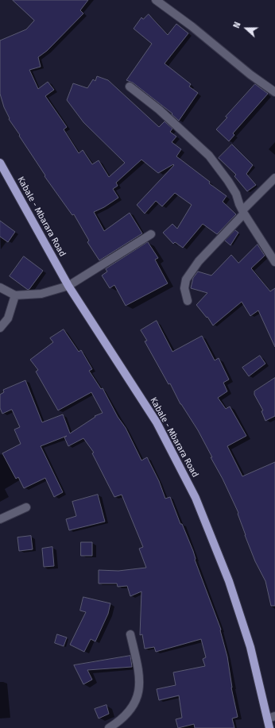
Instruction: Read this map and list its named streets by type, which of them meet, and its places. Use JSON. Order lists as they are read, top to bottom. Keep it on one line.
{"streets":{"main road":["Kabale - Mbarara Road"]},"north":"left"}
